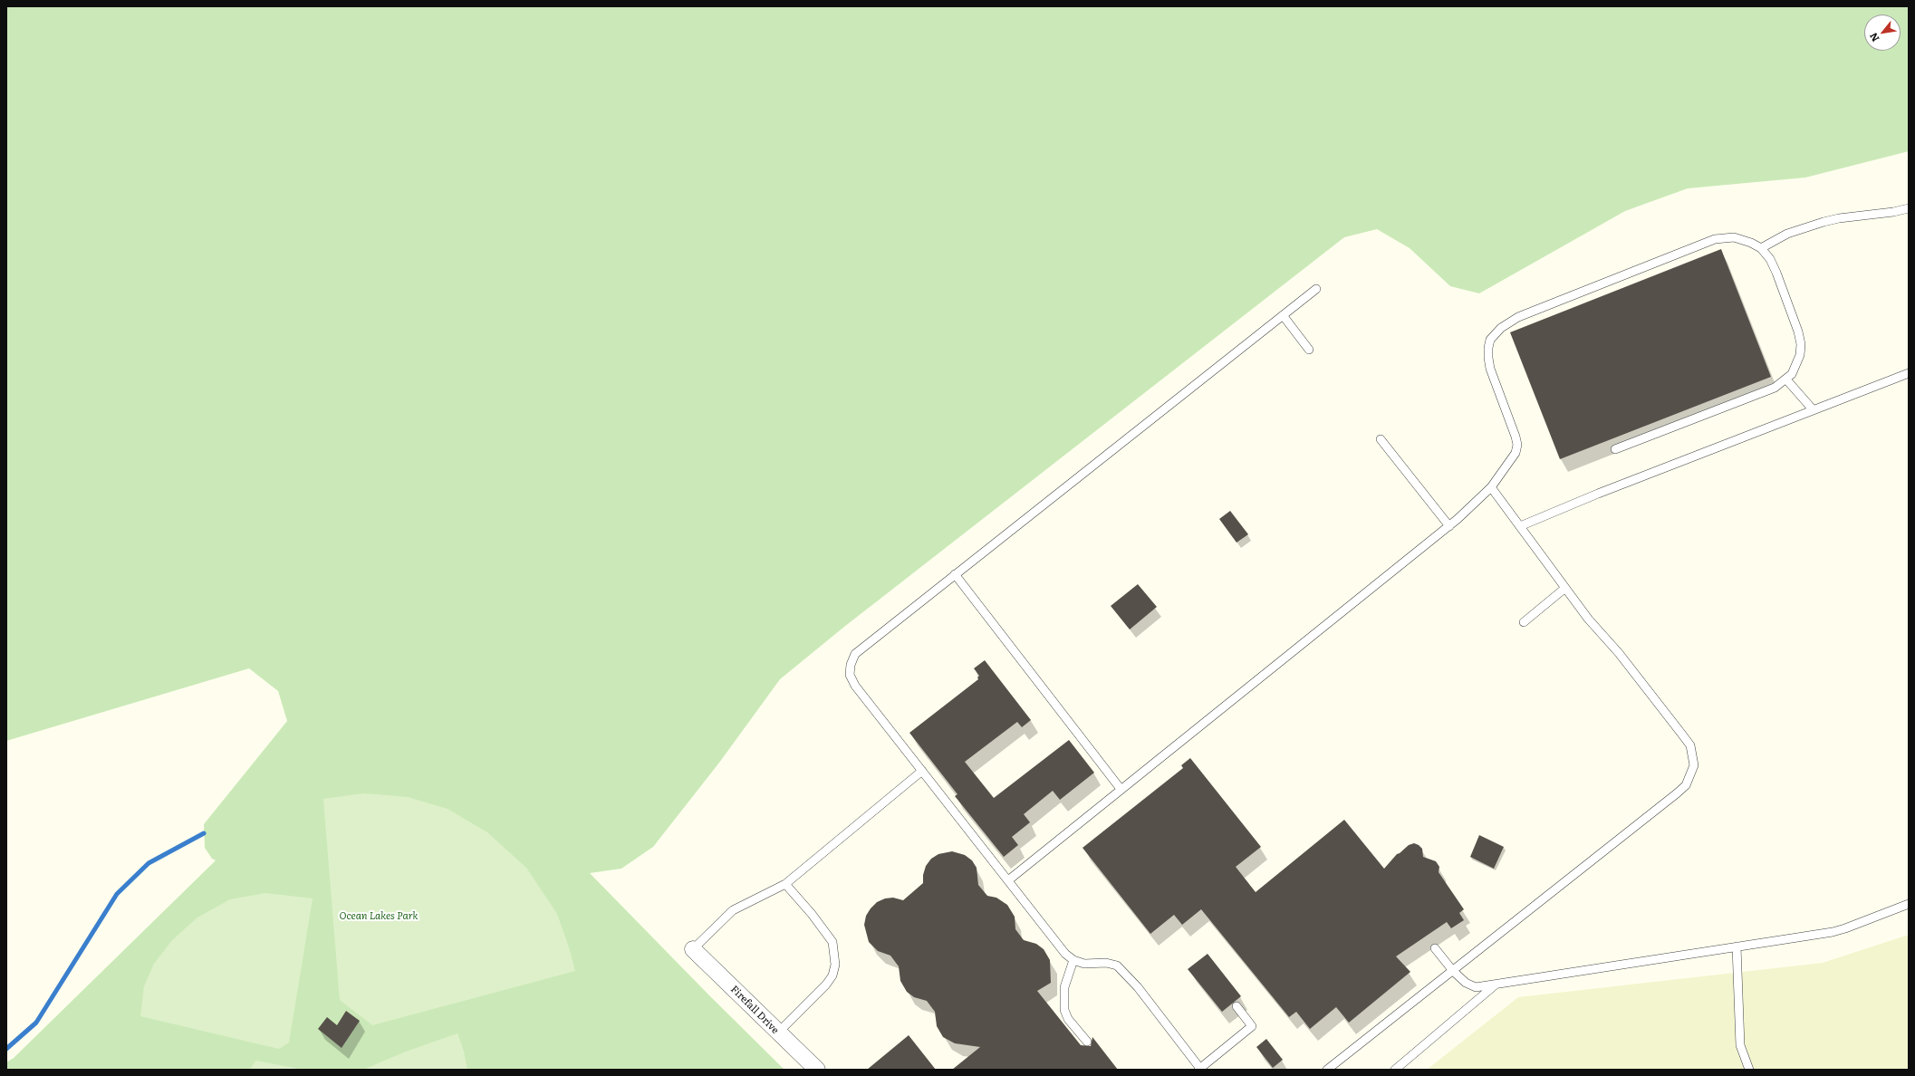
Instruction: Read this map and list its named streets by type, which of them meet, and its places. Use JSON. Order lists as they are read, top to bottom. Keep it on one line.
{"streets":{"street":["Firefall Drive"]},"parks":["Ocean Lakes Park"],"north":"bottom left"}
